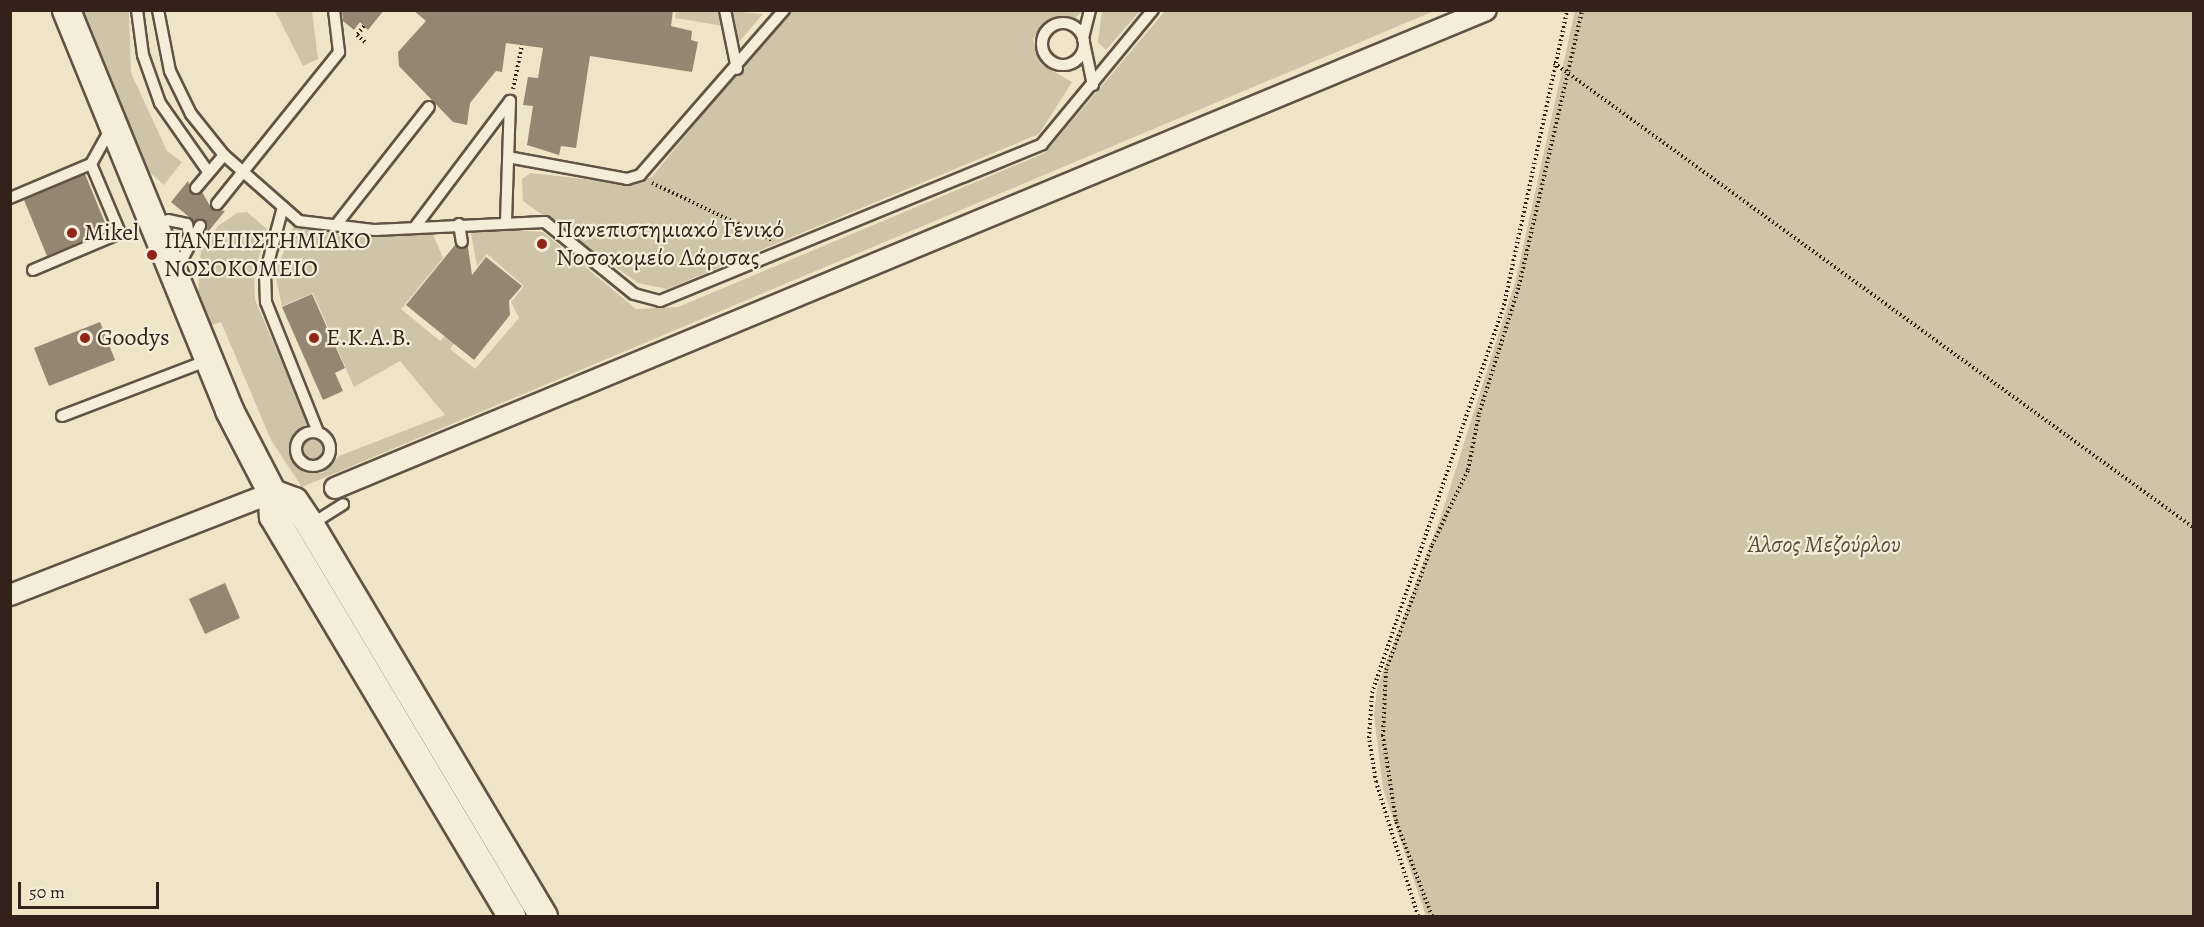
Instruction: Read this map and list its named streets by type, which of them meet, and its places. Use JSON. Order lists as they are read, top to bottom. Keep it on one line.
{"parks":["Άλσος Μεζούρλου"],"places":["Mikel","Πανεπιστημιακό Γενικό Νοσοκομείο Λάρισας","ΠΑΝΕΠΙΣΤΗΜΙΑΚΟ ΝΟΣΟΚΟΜΕΙΟ","Goodys","E.K.A.B."],"scale_bar":"50 m"}
